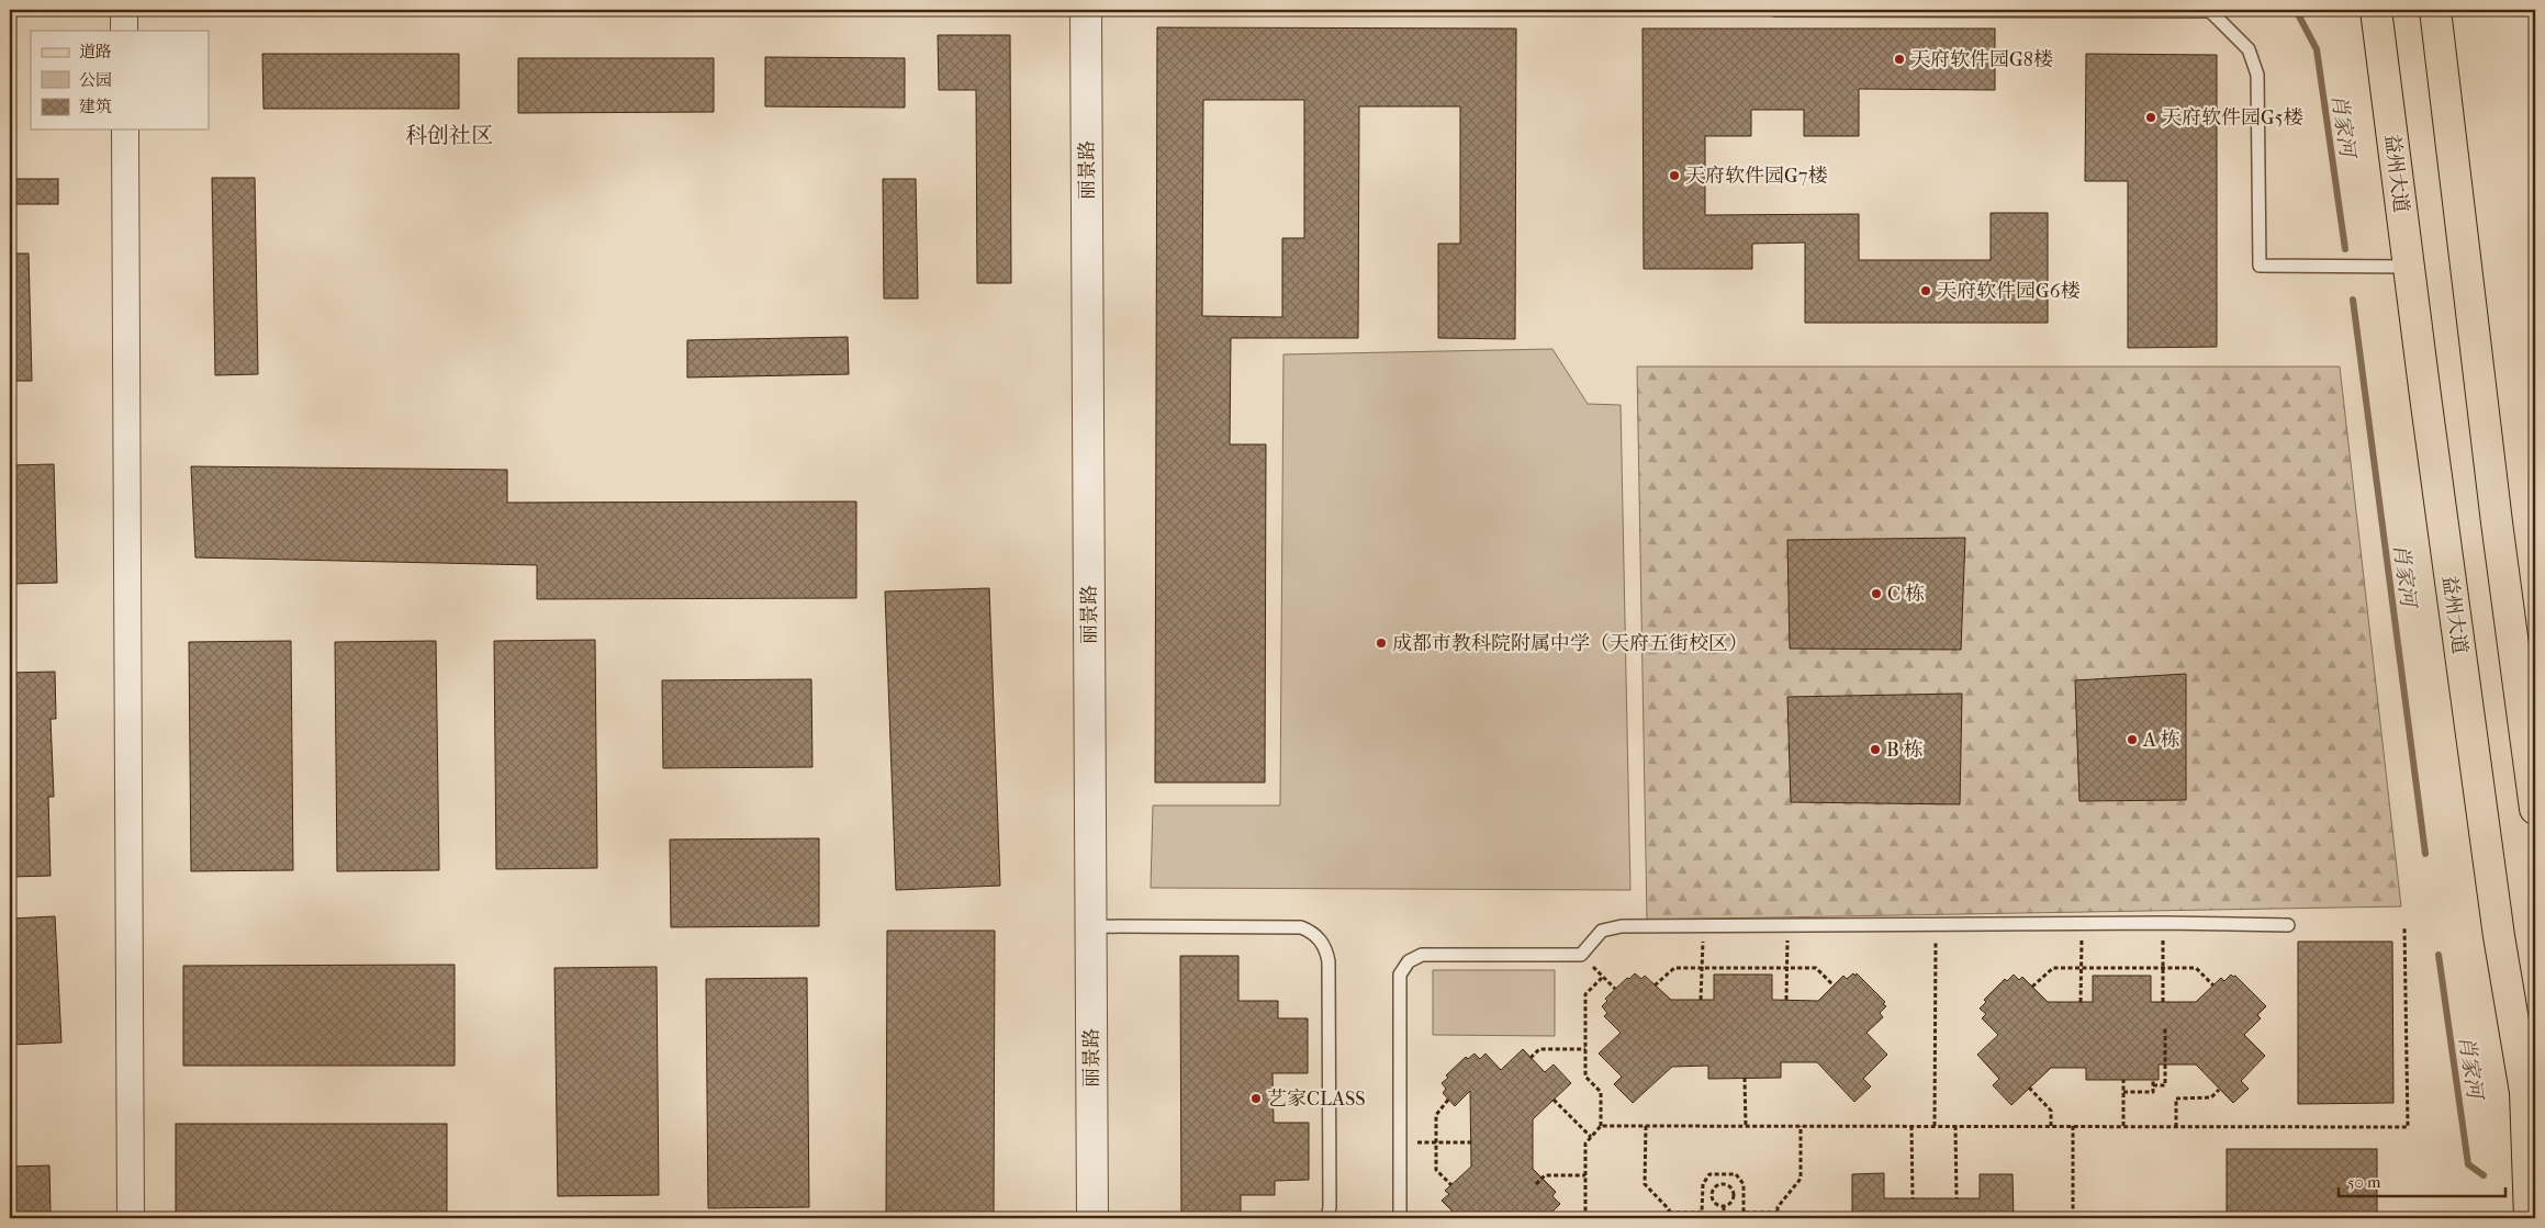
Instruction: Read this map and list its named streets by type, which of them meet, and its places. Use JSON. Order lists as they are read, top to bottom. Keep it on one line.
{"streets":{"main road":["益州大道"],"street":["丽景路"]},"districts":["科创社区"],"water":["肖家河"],"places":["天府软件园G8楼","天府软件园G5楼","天府软件园G7楼","天府软件园G6楼","C 栋","成都市教科院附属中学（天府五街校区）","A 栋","B 栋","艺家CLASS"],"legend":["道路","公园","建筑"],"scale_bar":"50 m"}
